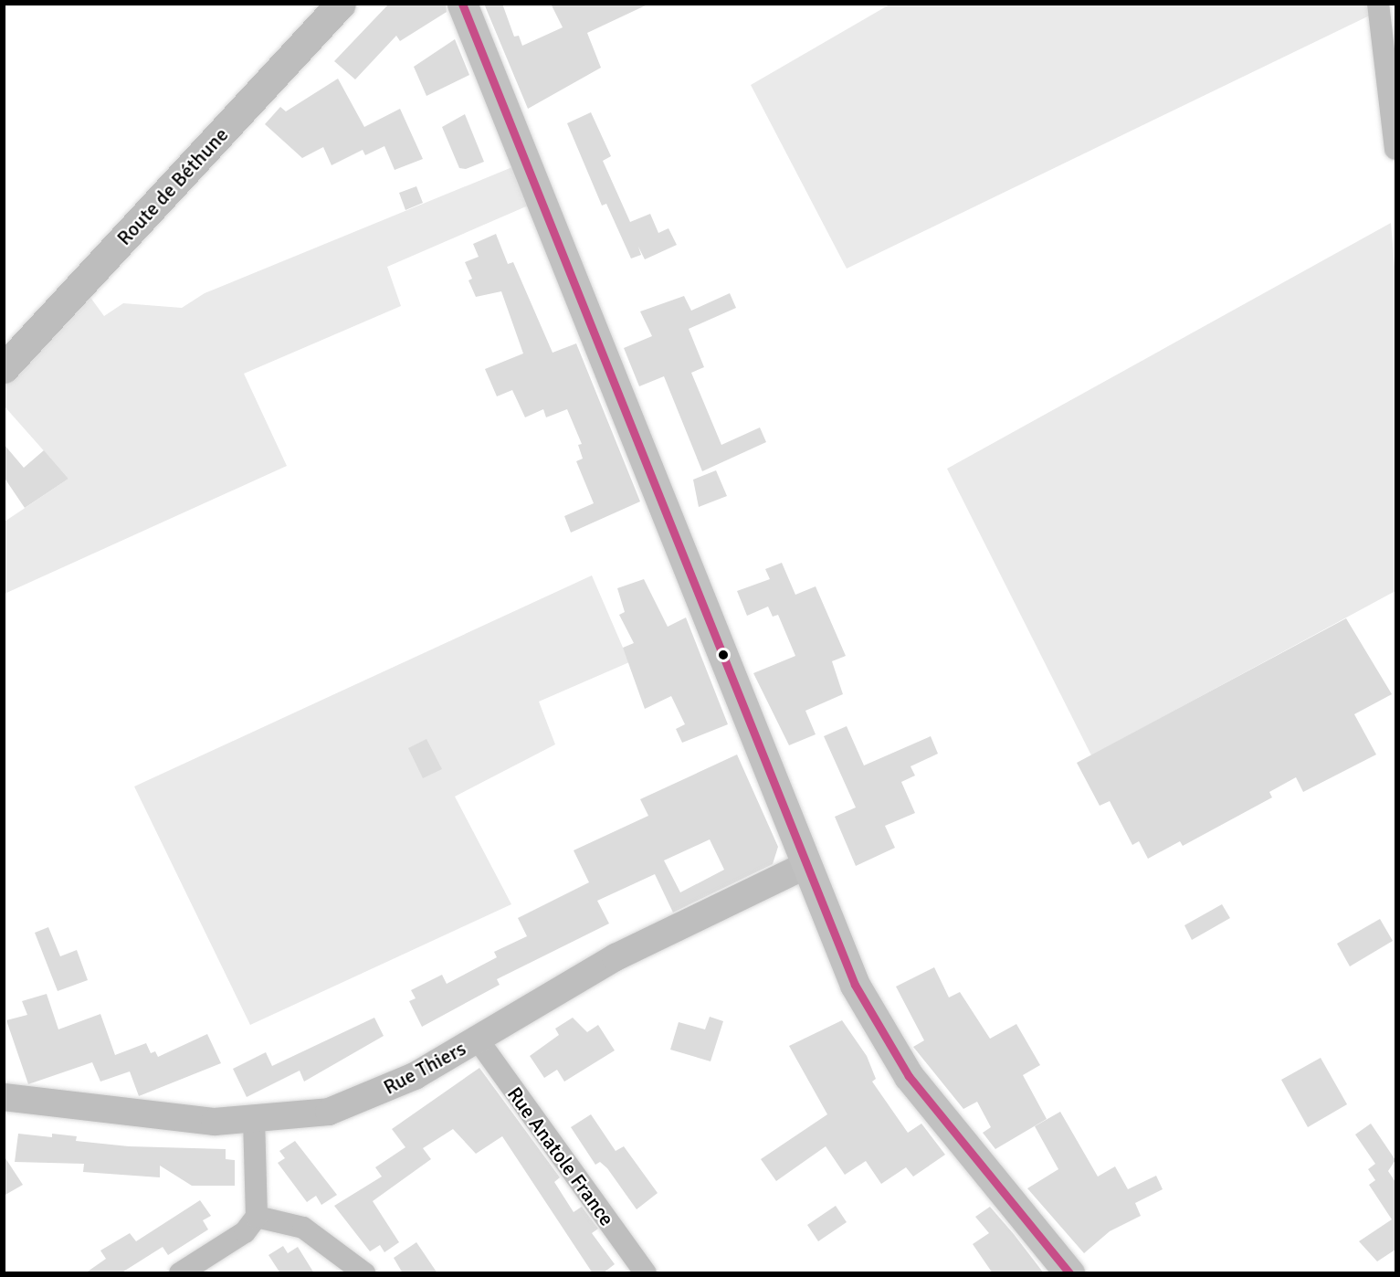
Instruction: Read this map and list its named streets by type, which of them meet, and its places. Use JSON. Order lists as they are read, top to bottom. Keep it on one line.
{"streets":{"main road":["Route de Béthune"],"street":["Rue Thiers","Rue Anatole France"]},"crossings":[["Rue Thiers","Rue Anatole France"]]}
